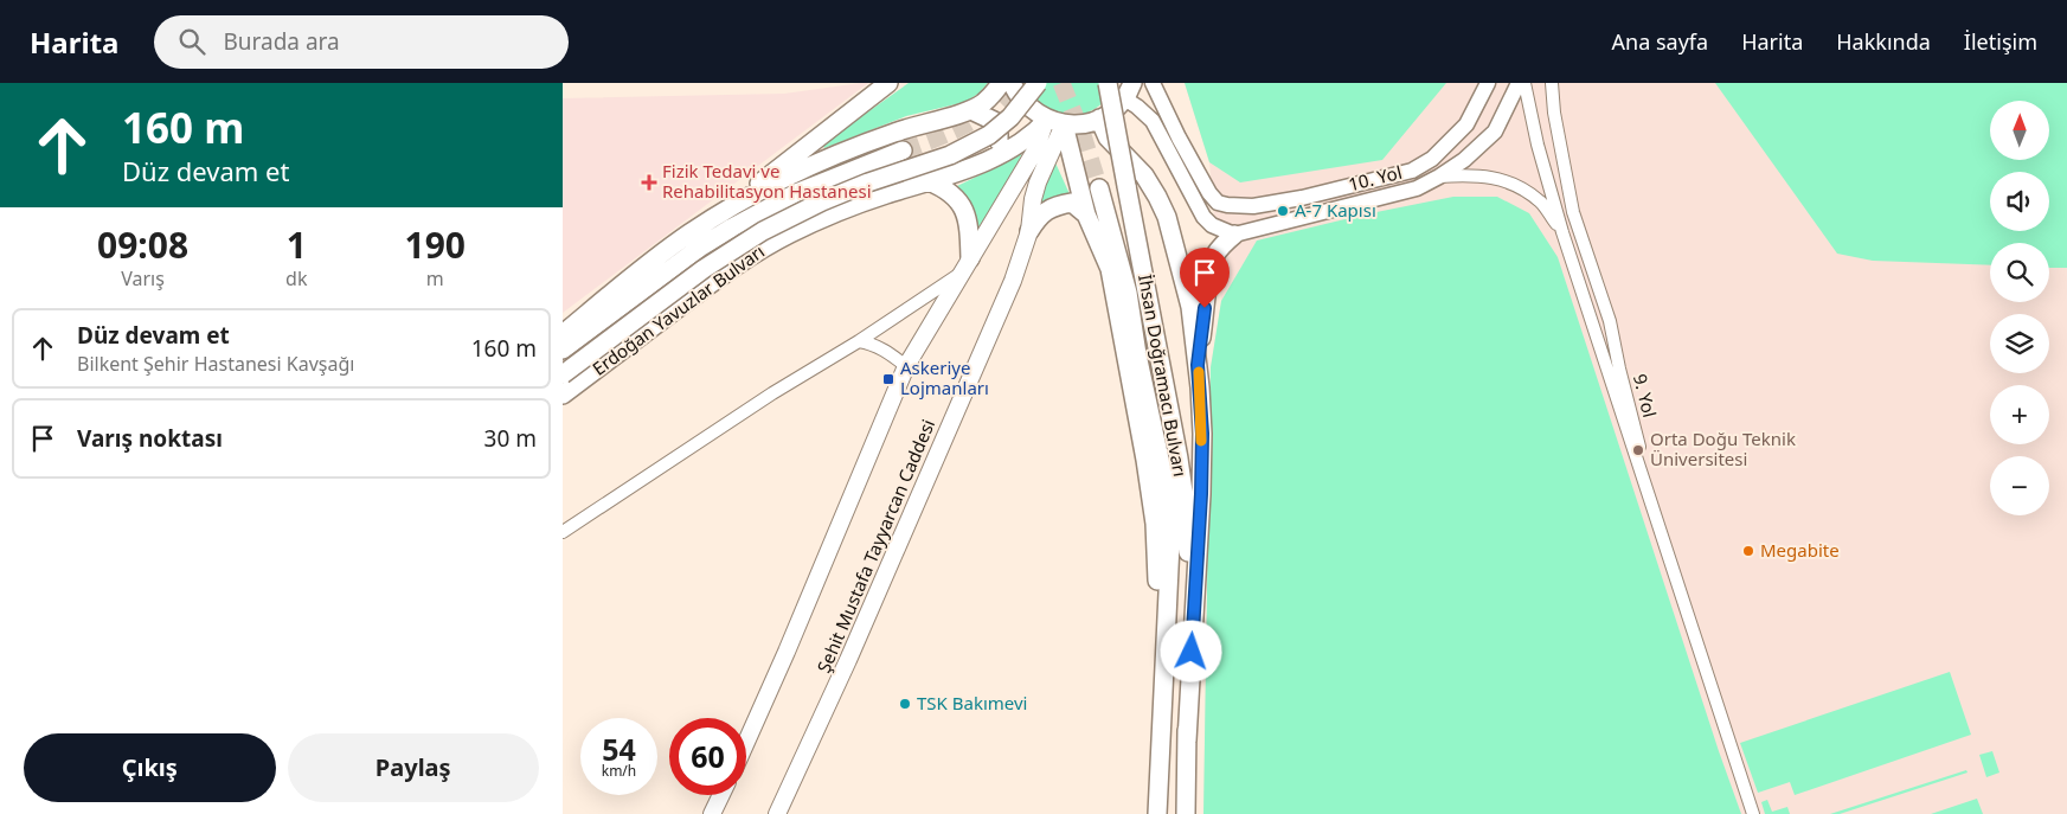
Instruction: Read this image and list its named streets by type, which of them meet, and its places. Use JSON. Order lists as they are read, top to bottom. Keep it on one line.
{"streets":{"main road":["Erdoğan Yavuzlar Bulvarı","İhsan Doğramacı Bulvarı","Şehit Mustafa Tayyarcan Caddesi"],"street":["10. Yol","9. Yol"]},"crossings":[["10. Yol","9. Yol"]],"places":{"health":["Fizik Tedavi ve Rehabilitasyon Hastanesi"],"other":["A-7 Kapısı","Orta Doğu Teknik Üniversitesi","Megabite","TSK Bakımevi"],"transit":["Askeriye Lojmanları"]},"north":"top","page":{"header":"Harita","search":"Burada ara","nav":["Ana sayfa","Harita","Hakkında","İletişim"],"turn":["160 m","Düz devam et"],"map_buttons":["+","−"],"eta":["09:08","Varış","1","dk","190","m"],"list":[{"name":"Düz devam et","note":"Bilkent Şehir Hastanesi Kavşağı","value":"160 m"},{"name":"Varış noktası","value":"30 m"}],"speed":"54 km/h","limit":"60","buttons":["Çıkış","Paylaş"]}}
